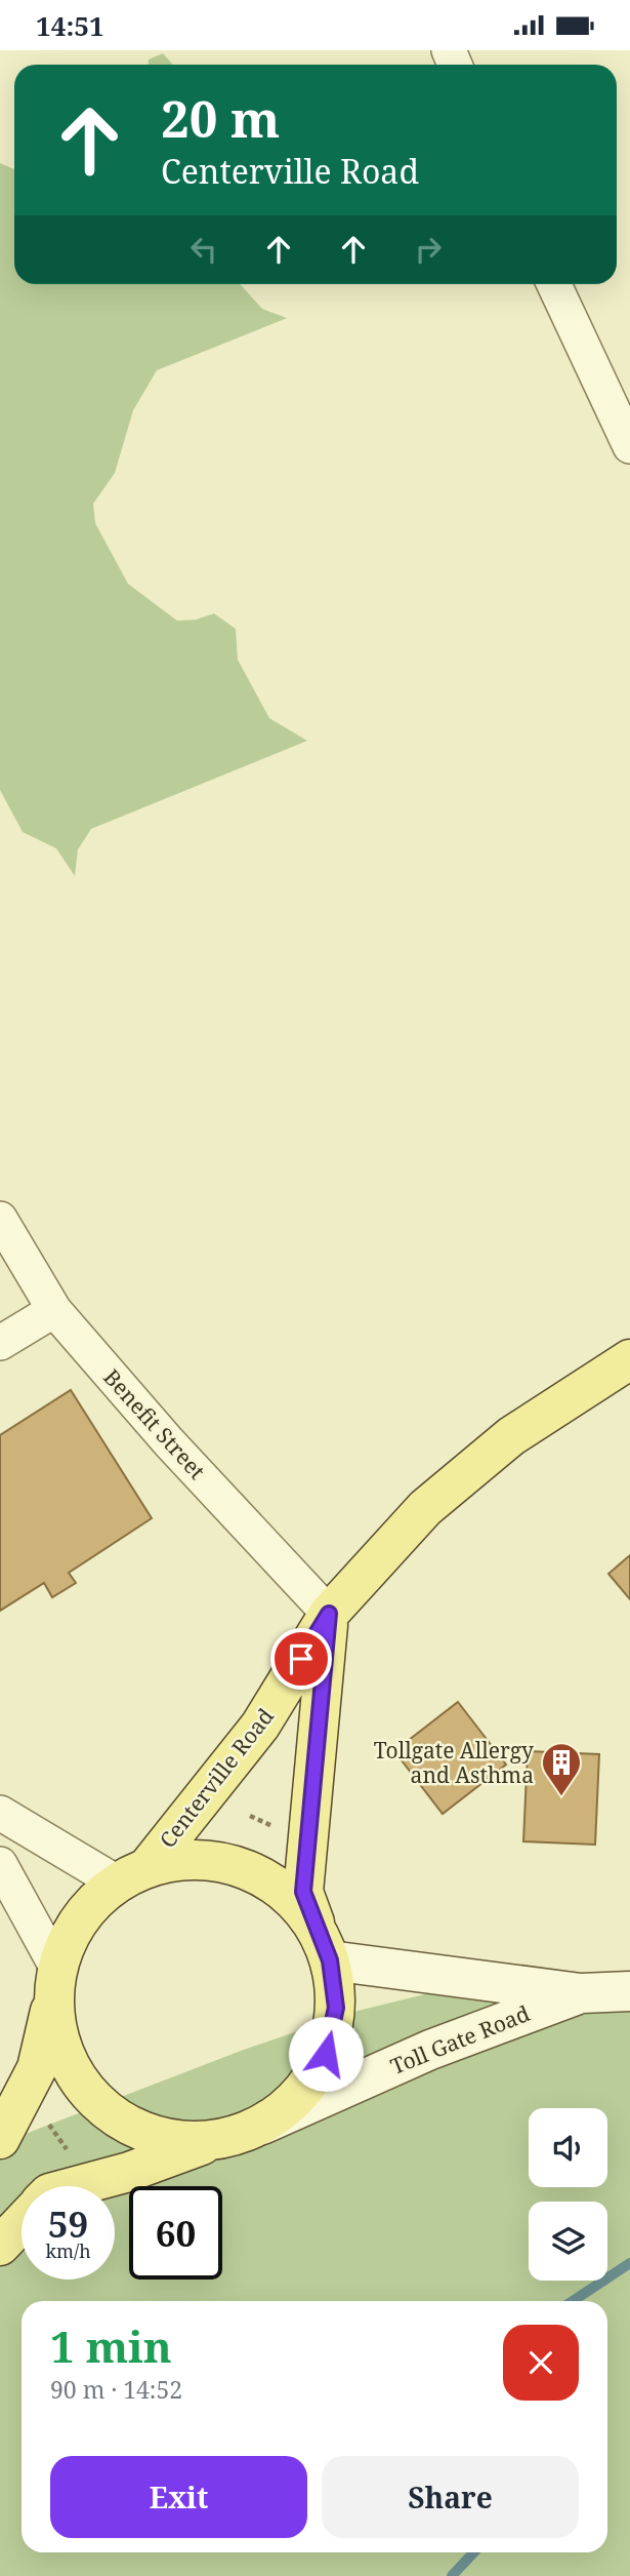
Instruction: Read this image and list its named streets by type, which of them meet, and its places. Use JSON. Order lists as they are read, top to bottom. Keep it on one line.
{"streets":{"main road":["Centerville Road","Toll Gate Road"],"street":["Benefit Street"]},"crossings":[["Benefit Street","Centerville Road"]],"places":{"building":["Tollgate Allergy and Asthma"]},"page":{"status":"14:51","turn":["20 m","Centerville Road"],"speed":"59 km/h","limit":"60","heading":["1 min","90 m · 14:52"],"buttons":["Exit","Share"]}}
